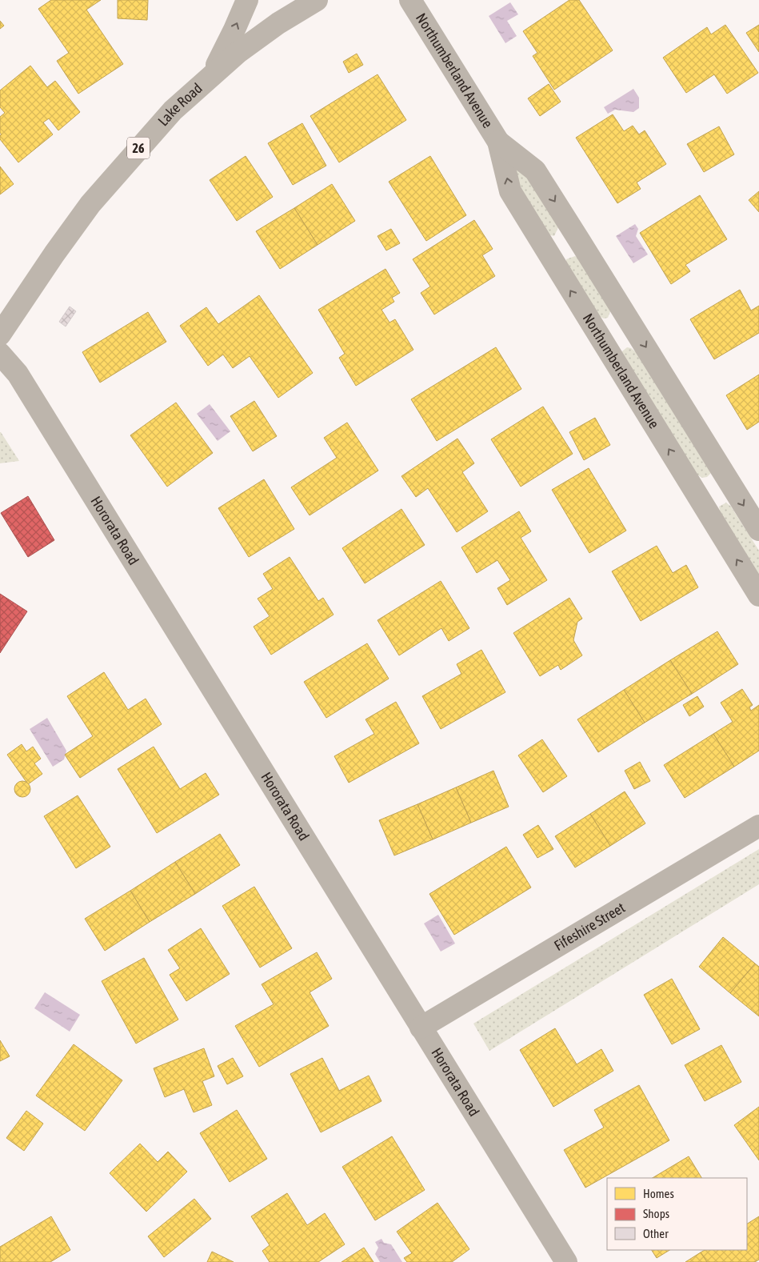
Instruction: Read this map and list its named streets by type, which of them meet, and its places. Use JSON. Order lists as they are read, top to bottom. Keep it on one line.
{"streets":{"main road":["Lake Road","26"],"street":["Northumberland Avenue","Hororata Road","Fifeshire Street"]},"crossings":[["Hororata Road","Fifeshire Street"]],"legend":["Homes","Shops","Other"]}
